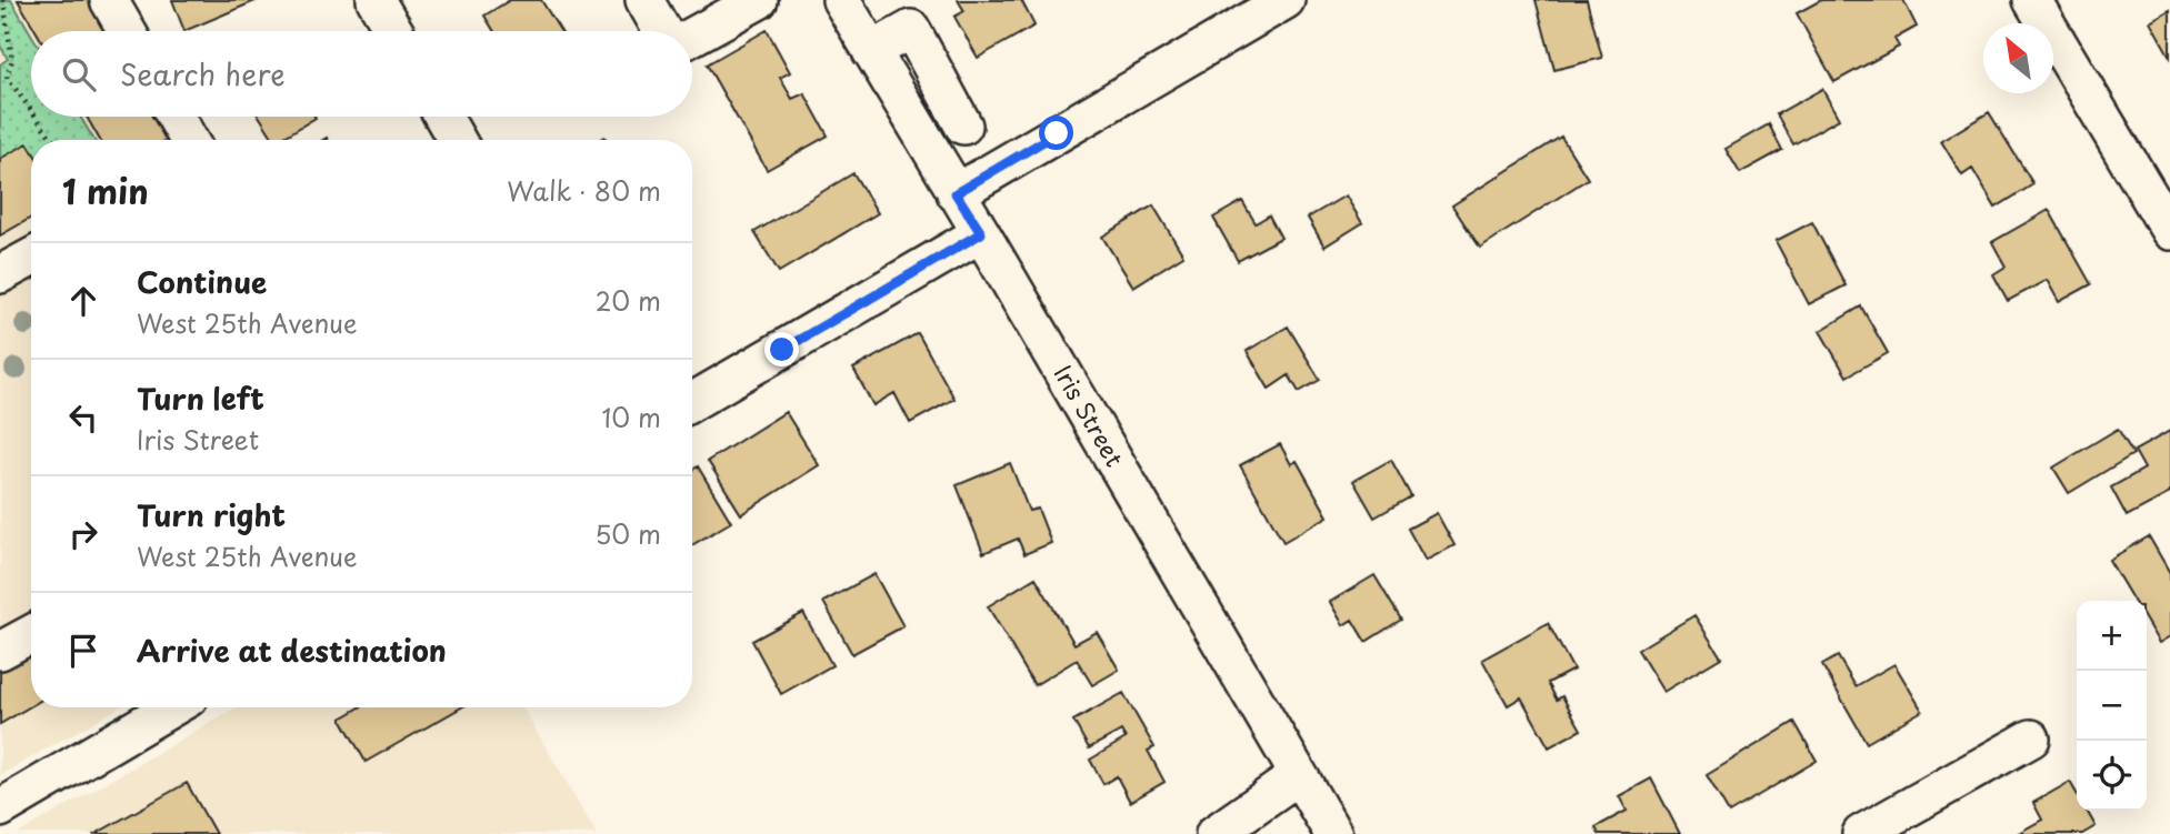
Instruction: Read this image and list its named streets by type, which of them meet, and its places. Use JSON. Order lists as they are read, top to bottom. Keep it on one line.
{"streets":{"street":["Iris Street"]},"north":"top left","page":{"search":"Search here","heading":["1 min","Walk · 80 m"],"list":[["Continue","West 25th Avenue","20 m"],["Turn left","Iris Street","10 m"],["Turn right","West 25th Avenue","50 m"],"Arrive at destination"],"map_buttons":["+","−"]}}
